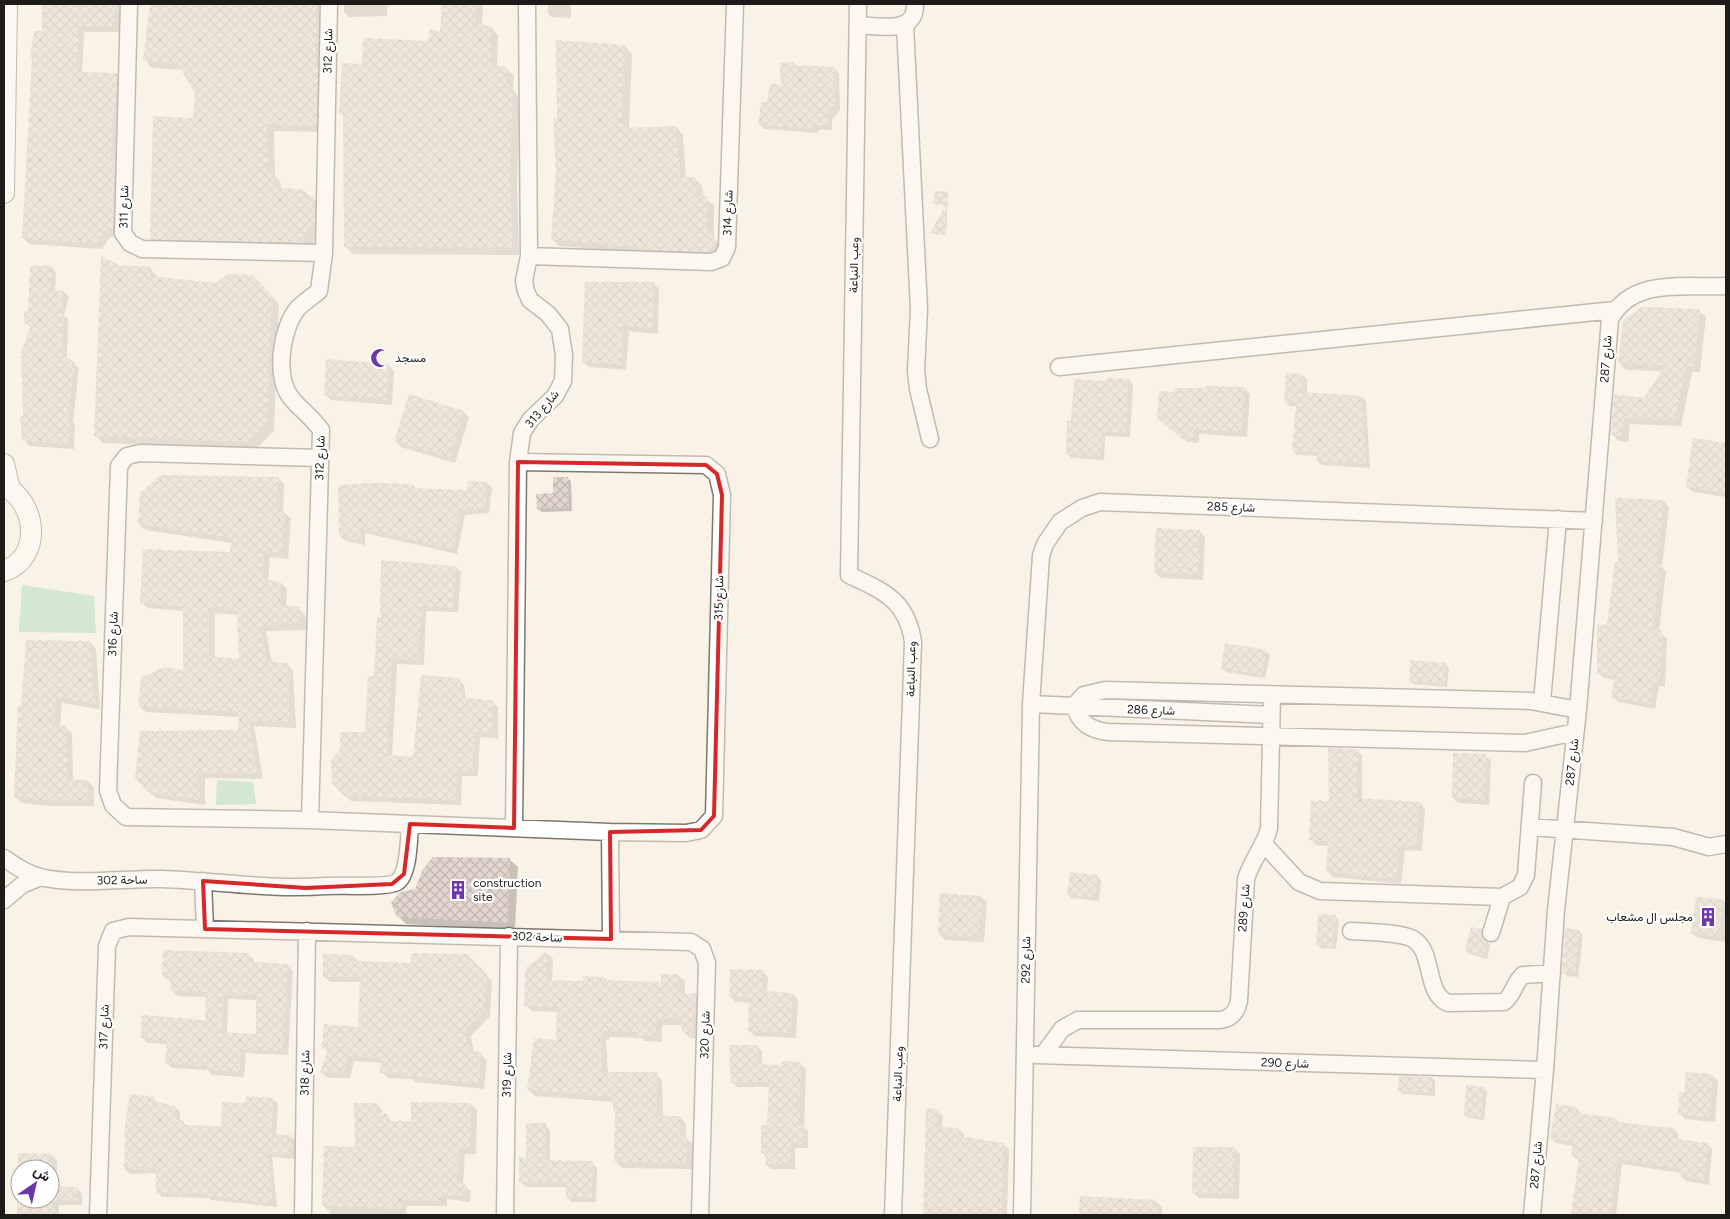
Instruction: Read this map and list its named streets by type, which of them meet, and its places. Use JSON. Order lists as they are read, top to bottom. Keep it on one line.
{"streets":{"street":["شارع 312","شارع 311","شارع 314","وعب النباعة","شارع 287","شارع 313","شارع 285","شارع 315","شارع 316","شارع 286","ساحة 302","شارع 289","شارع 292","شارع 317","شارع 320","شارع 290","شارع 318","شارع 319"]},"crossings":[["شارع 312","شارع 311"],["شارع 312","شارع 316"],["شارع 314","شارع 313"],["شارع 287","شارع 285"],["شارع 287","شارع 290"],["شارع 313","شارع 315"],["شارع 285","شارع 286"],["شارع 285","شارع 292"],["شارع 286","شارع 289"],["شارع 286","شارع 292"],["ساحة 302","شارع 317"],["ساحة 302","شارع 320"],["ساحة 302","شارع 318"],["ساحة 302","شارع 319"],["شارع 289","شارع 290"],["شارع 292","شارع 290"]],"places":{"mosque":["مسجد"],"building":["construction site","مجلس ال مشعاب"]},"north":"top right"}
